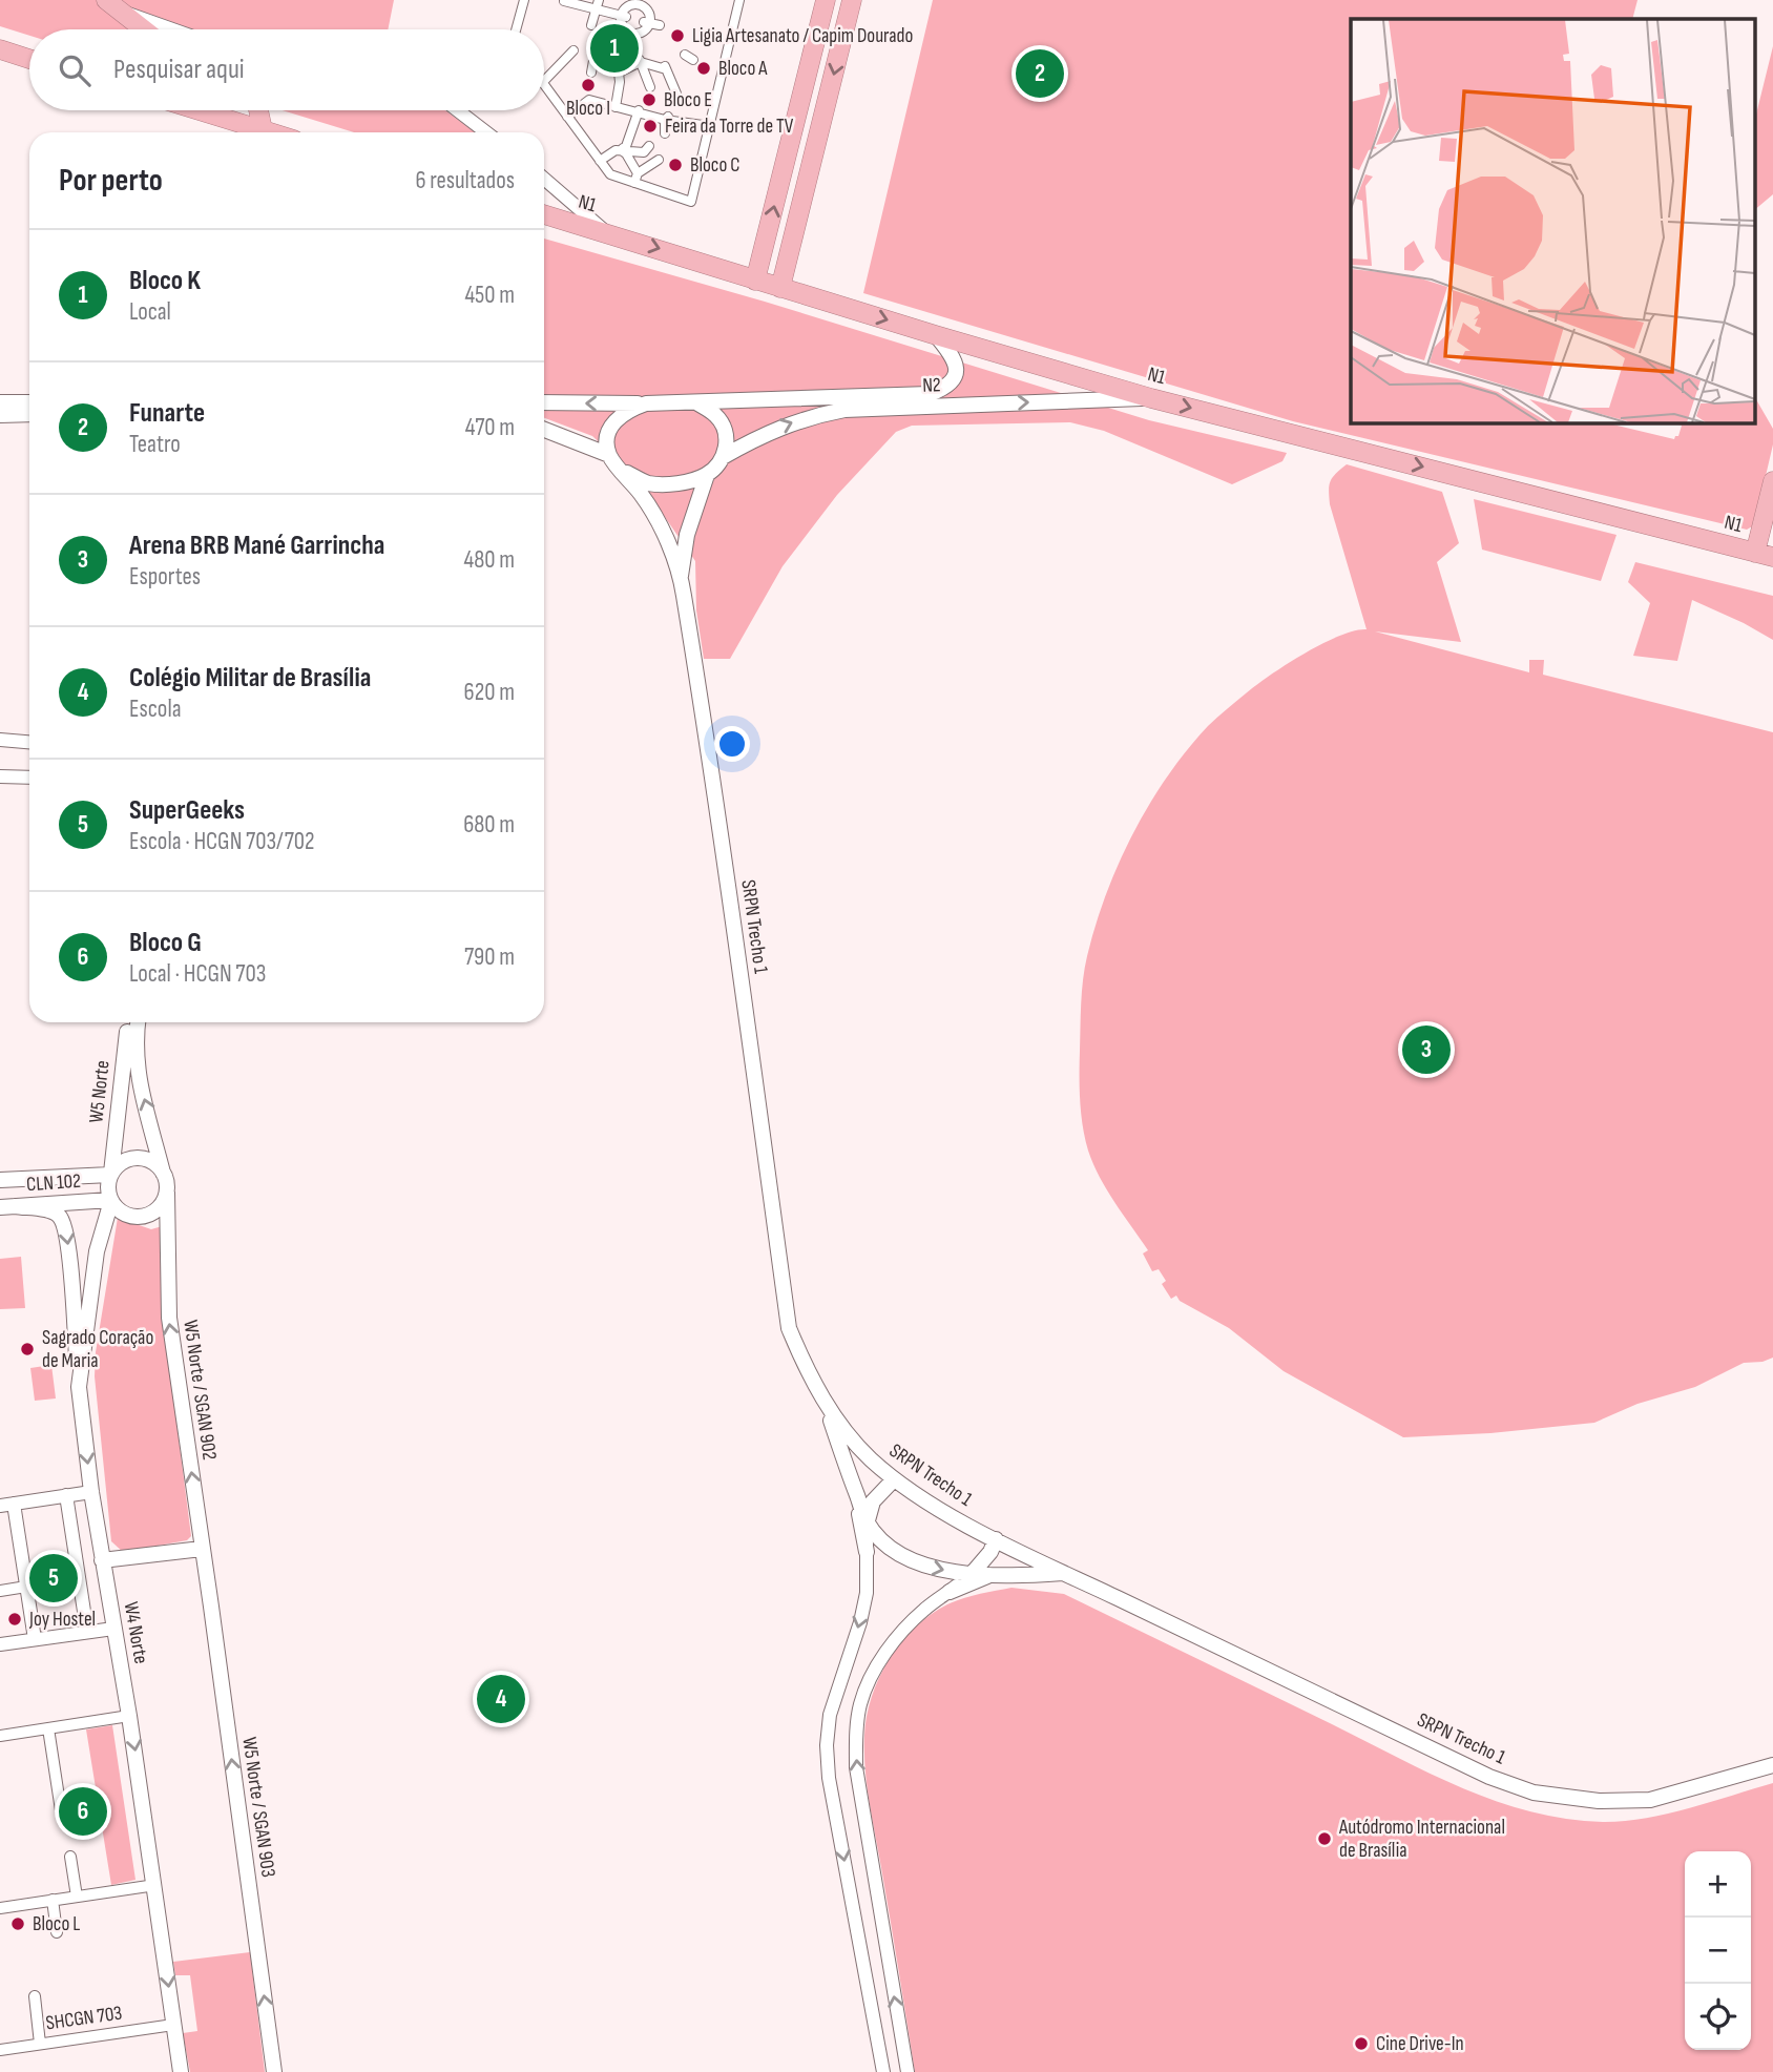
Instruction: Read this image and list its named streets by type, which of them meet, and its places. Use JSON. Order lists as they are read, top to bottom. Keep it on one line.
{"streets":{"highway":["N1"],"main road":["N2","SRPN Trecho 1","W5 Norte","CLN 102","W5 Norte / SGAN 902","W4 Norte","W5 Norte / SGAN 903"],"street":["SHCGN 703"]},"crossings":[["N1","N2"],["N2","SRPN Trecho 1"],["W5 Norte","CLN 102"],["W5 Norte","W5 Norte / SGAN 902"],["W5 Norte","W4 Norte"],["CLN 102","W5 Norte / SGAN 902"],["CLN 102","W4 Norte"],["W5 Norte / SGAN 902","W4 Norte"],["W5 Norte / SGAN 902","W5 Norte / SGAN 903"],["W4 Norte","SHCGN 703"]],"one_way":["N1","N2","W5 Norte / SGAN 902","W4 Norte","W5 Norte / SGAN 903"],"places":["Ligia Artesanato / Capim Dourado","Bloco A","Bloco I","Bloco E","Feira da Torre de TV","Bloco C","Sagrado Coração de Maria","Joy Hostel","Autódromo Internacional de Brasília","Bloco L","Cine Drive-In"],"page":{"pins":["1","2","3","5","4","6"],"search":"Pesquisar aqui","heading":["Por perto","6 resultados"],"list":[{"mark":"1","name":"Bloco K","note":"Local","value":"450 m"},{"mark":"2","name":"Funarte","note":"Teatro","value":"470 m"},{"mark":"3","name":"Arena BRB Mané Garrincha","note":"Esportes","value":"480 m"},{"mark":"4","name":"Colégio Militar de Brasília","note":"Escola","value":"620 m"},{"mark":"5","name":"SuperGeeks","note":"Escola · HCGN 703/702","value":"680 m"},{"mark":"6","name":"Bloco G","note":"Local · HCGN 703","value":"790 m"}],"map_buttons":["+","−"]}}
